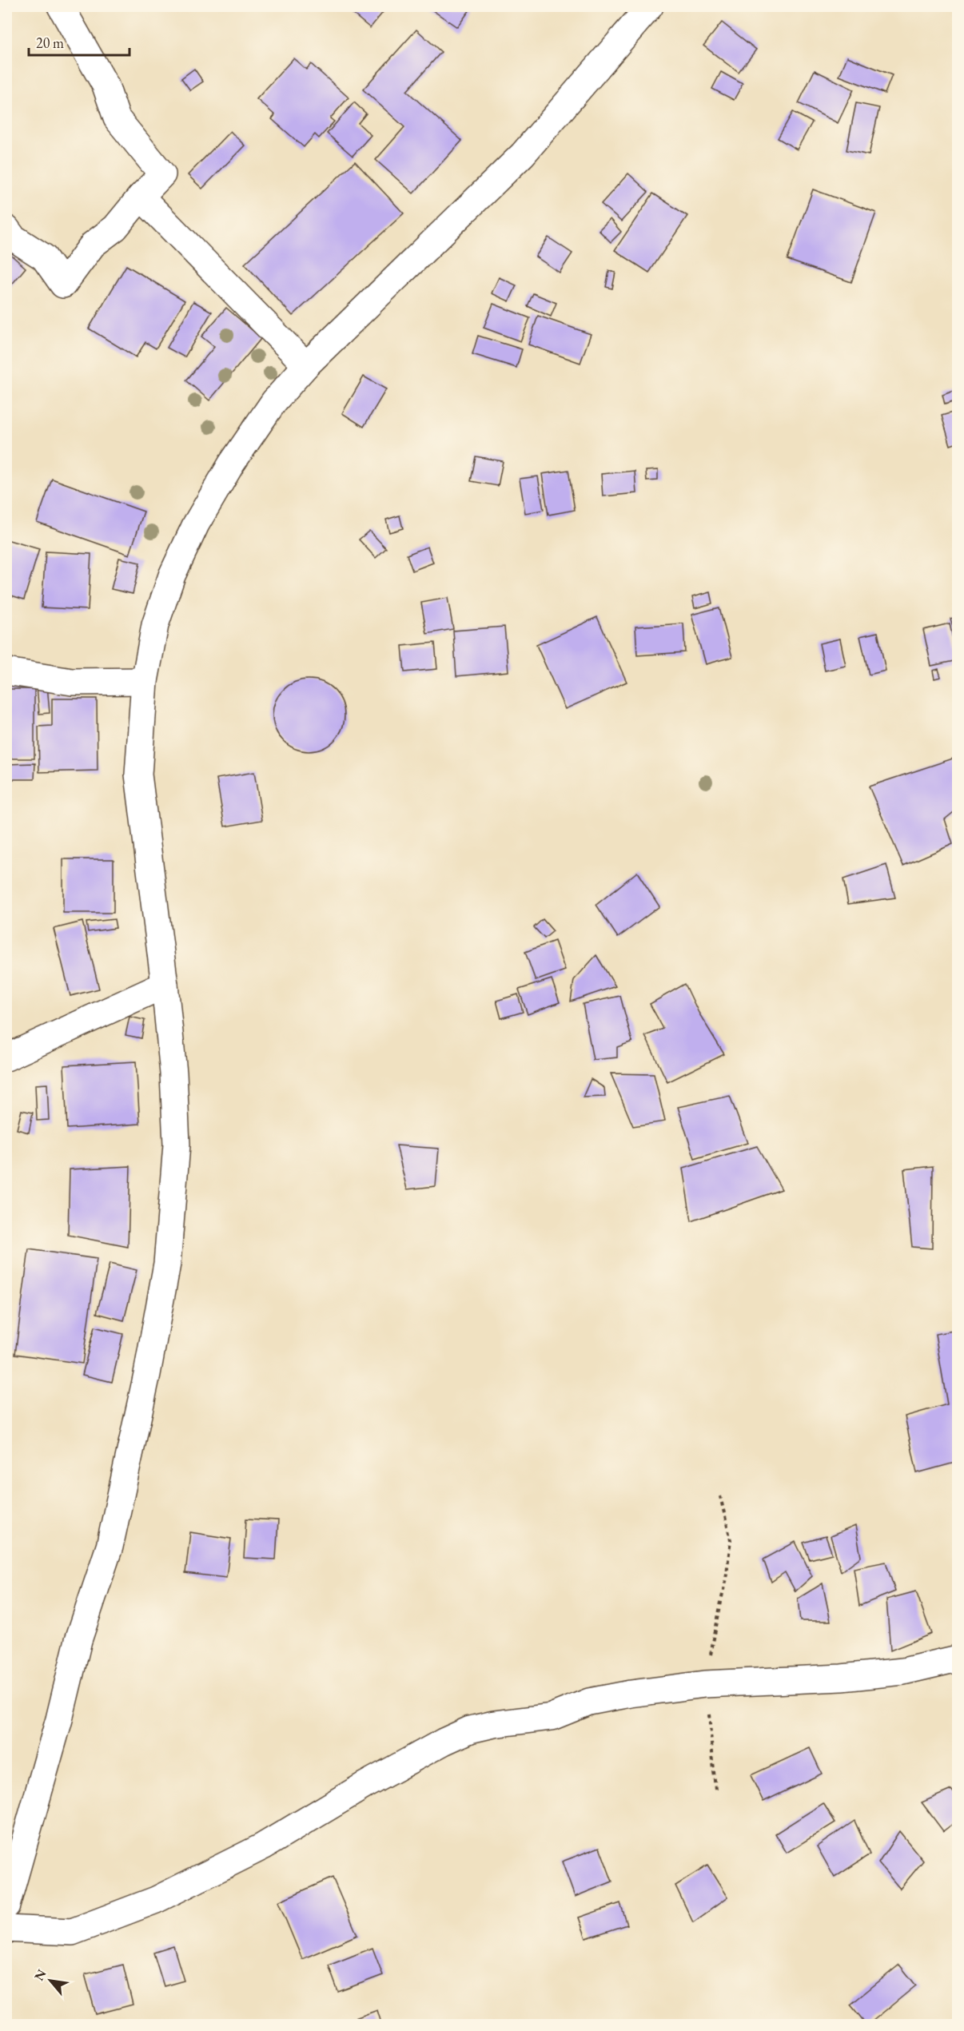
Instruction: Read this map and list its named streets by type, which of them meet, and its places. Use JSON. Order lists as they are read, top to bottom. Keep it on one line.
{"scale_bar":"20 m","north":"top left"}
